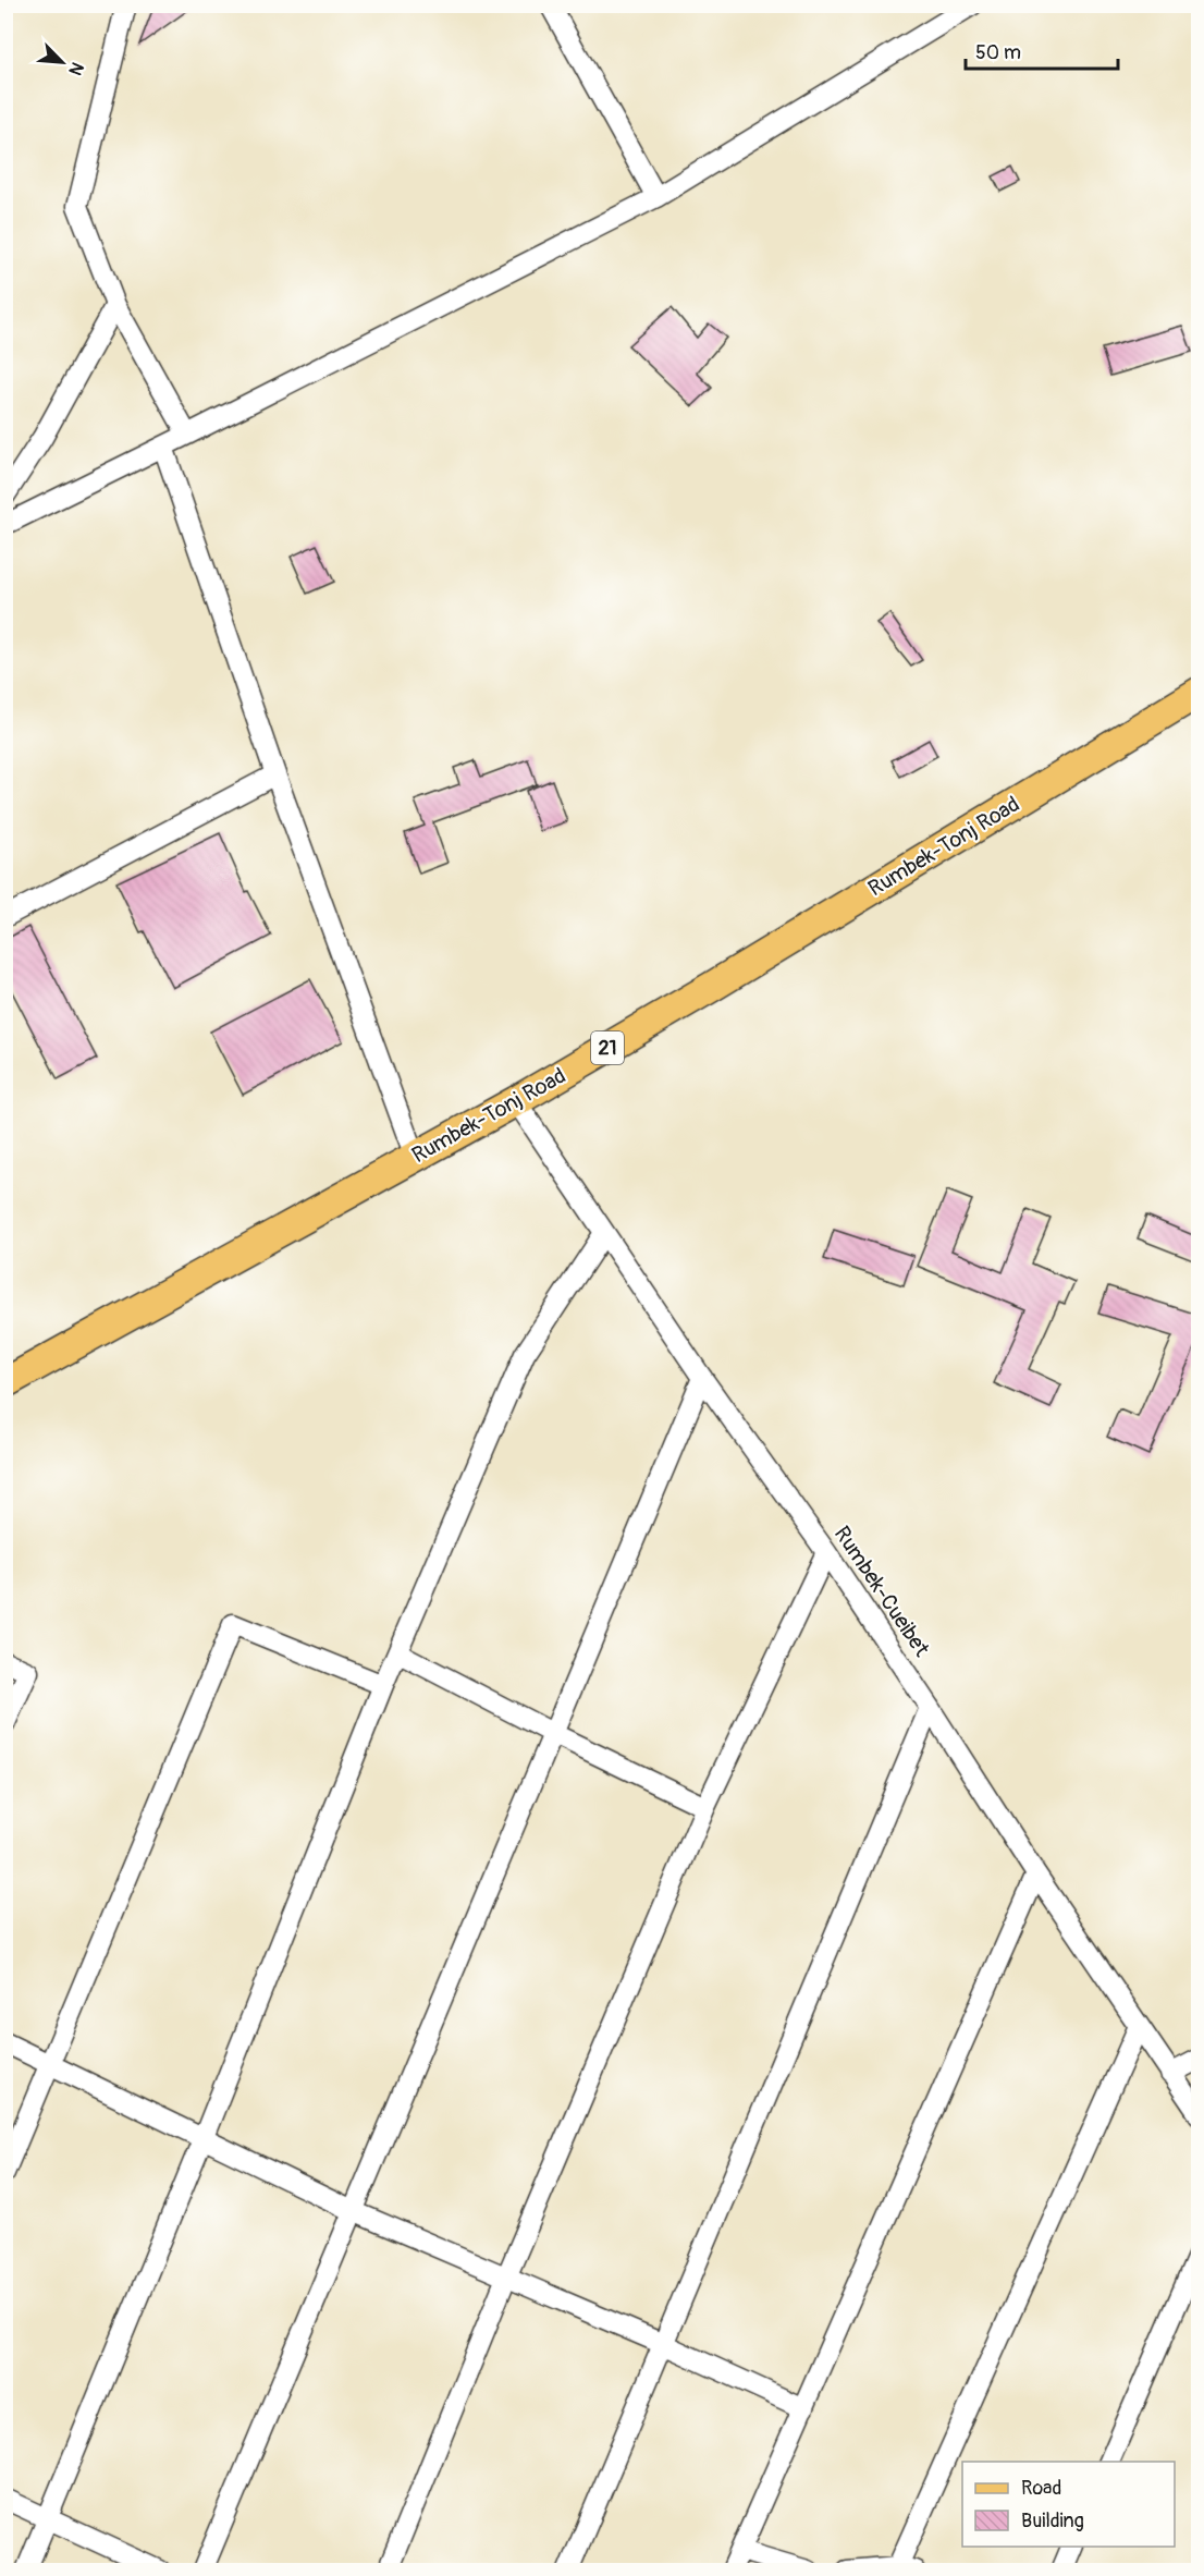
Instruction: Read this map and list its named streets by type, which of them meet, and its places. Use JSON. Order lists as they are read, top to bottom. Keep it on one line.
{"streets":{"main road":["Rumbek-Tonj Road","21"],"street":["Rumbek-Cueibet"]},"crossings":[["Rumbek-Tonj Road","Rumbek-Cueibet"]],"legend":["Road","Building"],"scale_bar":"50 m","north":"bottom right"}
